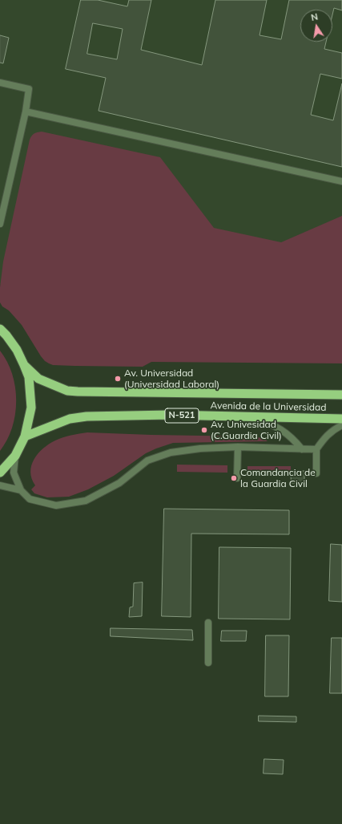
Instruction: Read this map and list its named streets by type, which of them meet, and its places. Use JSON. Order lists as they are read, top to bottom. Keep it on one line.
{"streets":{"highway":["Avenida de la Universidad","N-521"]},"places":["Av. Universidad (Universidad Laboral)","Av. Univesidad (C.Guardia Civil)","Comandancia de la Guardia Civil"],"north":"top"}
